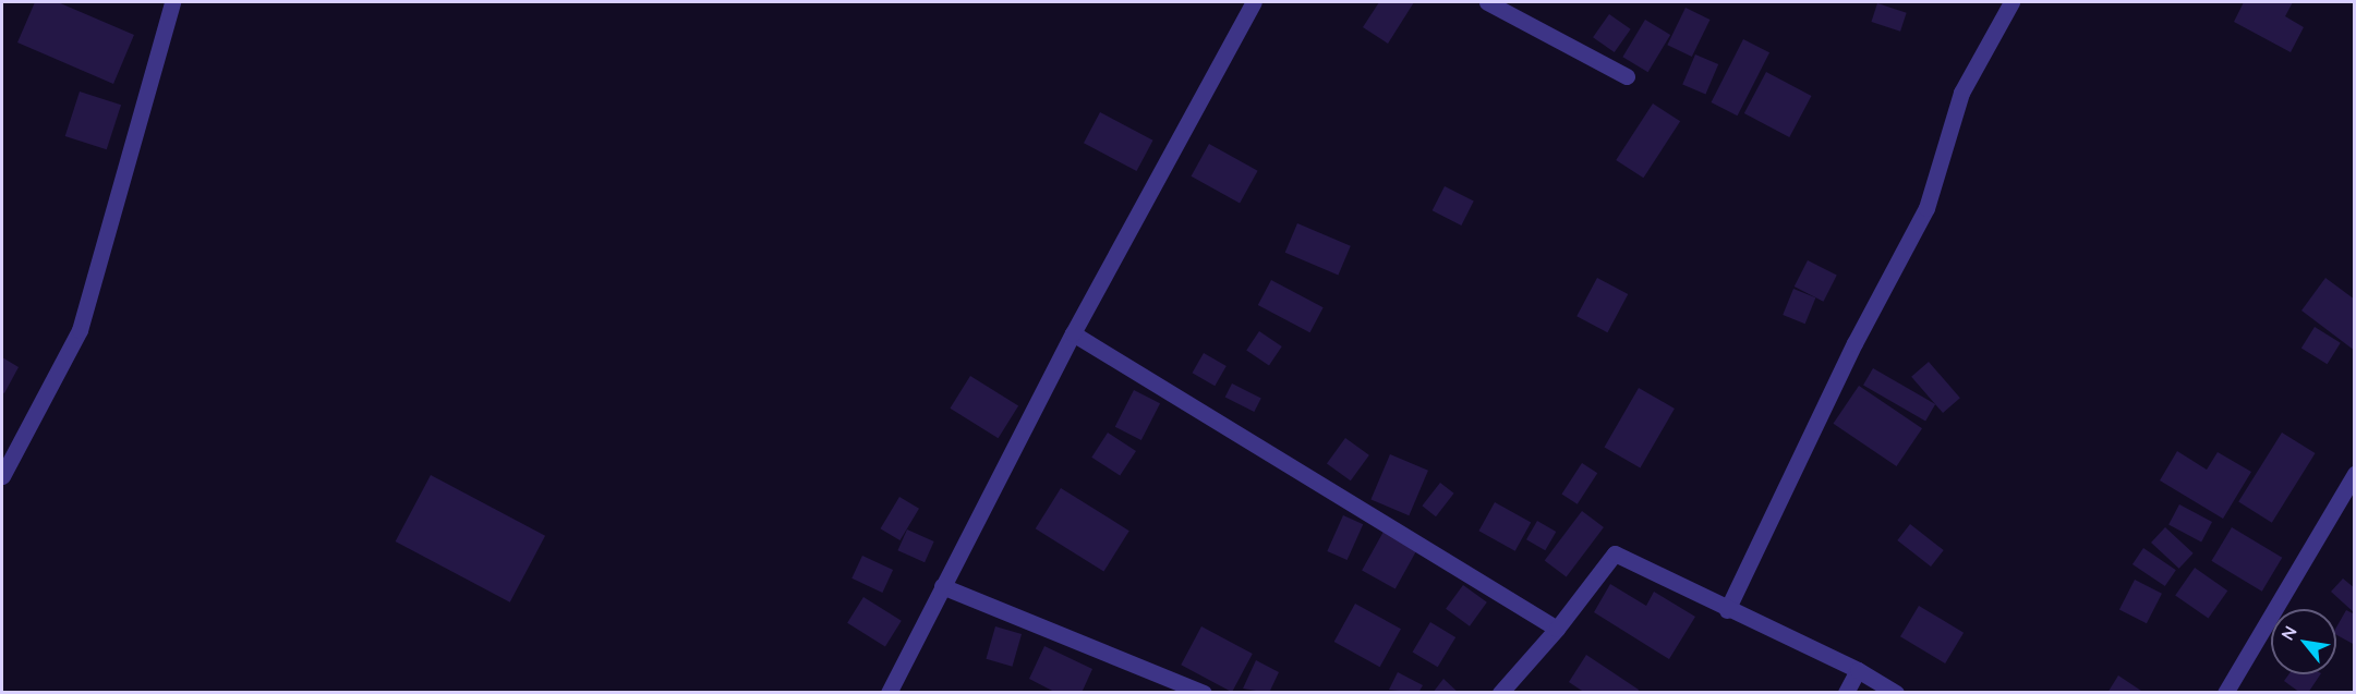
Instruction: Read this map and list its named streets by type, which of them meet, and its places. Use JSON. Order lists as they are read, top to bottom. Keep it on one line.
{"north":"top left"}
